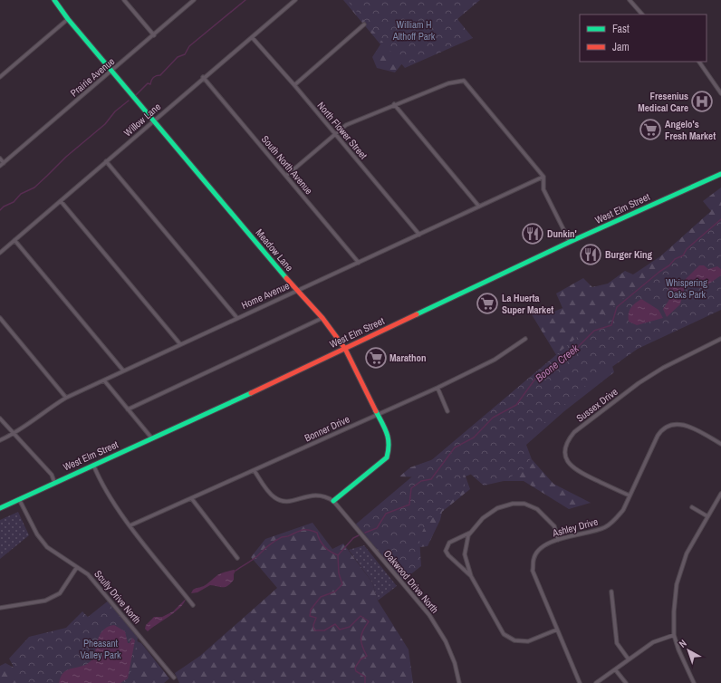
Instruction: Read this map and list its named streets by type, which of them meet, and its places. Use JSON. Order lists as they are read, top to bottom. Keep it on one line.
{"streets":{"main road":["West Elm Street","Meadow Lane"],"street":["Prairie Avenue","Willow Lane","North Flower Street","South North Avenue","Home Avenue","Sussex Drive","Bonner Drive","Ashley Drive","Oakwood Drive North","Scully Drive North"]},"crossings":[["Prairie Avenue","Meadow Lane"],["Willow Lane","North Flower Street"],["Willow Lane","South North Avenue"],["Willow Lane","Meadow Lane"],["North Flower Street","Home Avenue"],["South North Avenue","Home Avenue"],["West Elm Street","Meadow Lane"],["West Elm Street","Scully Drive North"],["Meadow Lane","Home Avenue"],["Meadow Lane","Bonner Drive"],["Meadow Lane","Oakwood Drive North"],["Sussex Drive","Ashley Drive"]],"water":["Boone Creek"],"parks":["William H Althoff Park","Whispering Oaks Park","Pheasant Valley Park"],"places":{"hospital":["Fresenius Medical Care"],"supermarket":["Angelo's Fresh Market","La Huerta Super Market","Marathon"],"restaurant":["Dunkin'","Burger King"]},"legend":["Fast","Jam"],"north":"top left"}
